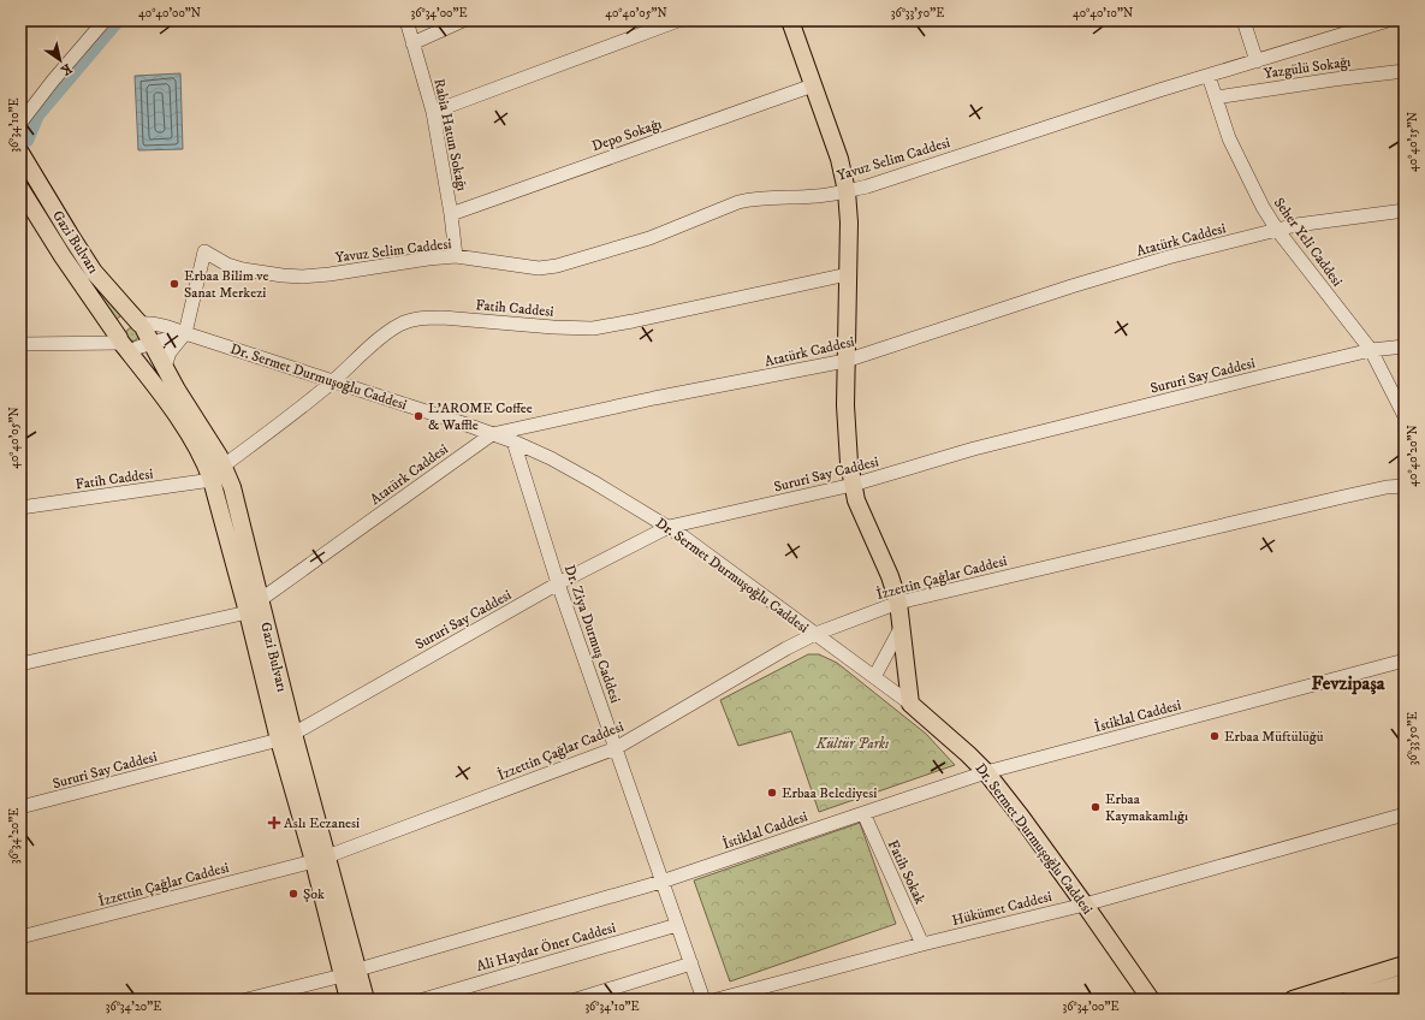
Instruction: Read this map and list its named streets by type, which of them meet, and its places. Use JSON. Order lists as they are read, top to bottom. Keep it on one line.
{"streets":{"main road":["Gazi Bulvarı","Dr. Sermet Durmuşoğlu Caddesi"],"street":["Yazgülü Sokağı","Rabia Hatun Sokağı","Depo Sokağı","Yavuz Selim Caddesi","Atatürk Caddesi","Seher Yeli Caddesi","Fatih Caddesi","Sururi Say Caddesi","İzzettin Çağlar Caddesi","Dr. Ziya Durmuş Caddesi","İstiklal Caddesi","Fatih Sokak","Hükümet Caddesi","Ali Haydar Öner Caddesi"]},"crossings":[["Yazgülü Sokağı","Seher Yeli Caddesi"],["Rabia Hatun Sokağı","Depo Sokağı"],["Rabia Hatun Sokağı","Yavuz Selim Caddesi"],["Yavuz Selim Caddesi","Seher Yeli Caddesi"],["Yavuz Selim Caddesi","Dr. Sermet Durmuşoğlu Caddesi"],["Atatürk Caddesi","Gazi Bulvarı"],["Atatürk Caddesi","Seher Yeli Caddesi"],["Atatürk Caddesi","Dr. Sermet Durmuşoğlu Caddesi"],["Gazi Bulvarı","Fatih Caddesi"],["Gazi Bulvarı","Sururi Say Caddesi"],["Gazi Bulvarı","Dr. Sermet Durmuşoğlu Caddesi"],["Gazi Bulvarı","İzzettin Çağlar Caddesi"],["Gazi Bulvarı","İstiklal Caddesi"],["Seher Yeli Caddesi","Sururi Say Caddesi"],["Fatih Caddesi","Dr. Sermet Durmuşoğlu Caddesi"],["Sururi Say Caddesi","Dr. Sermet Durmuşoğlu Caddesi"],["Sururi Say Caddesi","Dr. Ziya Durmuş Caddesi"],["Dr. Sermet Durmuşoğlu Caddesi","İzzettin Çağlar Caddesi"],["Dr. Sermet Durmuşoğlu Caddesi","Dr. Ziya Durmuş Caddesi"],["Dr. Sermet Durmuşoğlu Caddesi","İstiklal Caddesi"],["Dr. Sermet Durmuşoğlu Caddesi","Hükümet Caddesi"],["İzzettin Çağlar Caddesi","Dr. Ziya Durmuş Caddesi"],["Dr. Ziya Durmuş Caddesi","İstiklal Caddesi"],["Dr. Ziya Durmuş Caddesi","Ali Haydar Öner Caddesi"],["İstiklal Caddesi","Fatih Sokak"],["Fatih Sokak","Hükümet Caddesi"]],"districts":["Fevzipaşa"],"parks":["Kültür Parkı"],"places":{"other":["Erbaa Bilim ve Sanat Merkezi","L'AROME Coffee & Waffle","Erbaa Müftülüğü","Erbaa Belediyesi","Erbaa Kaymakamlığı","Şok"],"health":["Aslı Eczanesi"]},"north":"bottom right","coordinates":["40°40'00\"N","36°34'00\"E","40°40'05\"N","36°33'50\"E","40°40'10\"N","36°34'10\"E","40°40'15\"N","40°40'20\"N","36°34'20\"E"]}
